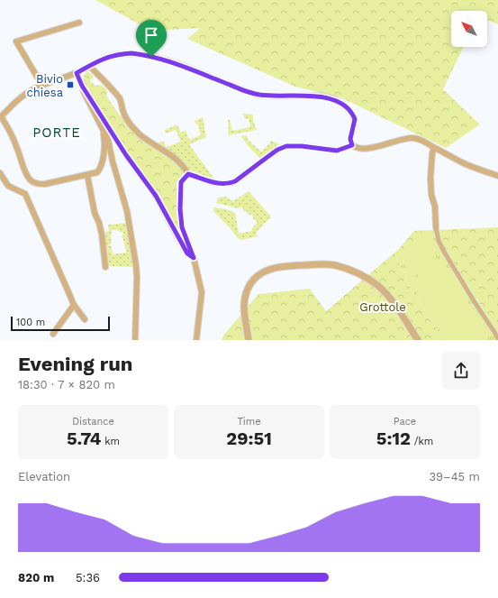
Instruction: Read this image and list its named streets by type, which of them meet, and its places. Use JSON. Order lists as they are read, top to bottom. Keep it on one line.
{"districts":["PORTE"],"parks":["Grottole"],"places":{"transit":["Bivio chiesa"]},"scale_bar":"100 m","north":"top left","page":{"scale":"100 m","heading":["Evening run","18:30 · 7 × 820 m"],"stats":[["Distance","5.74 km"],["Time","29:51"],["Pace","5:12 /km"]],"chart":["Elevation","39–45 m"],"list":[{"name":"820 m","note":"5:36"}]}}
